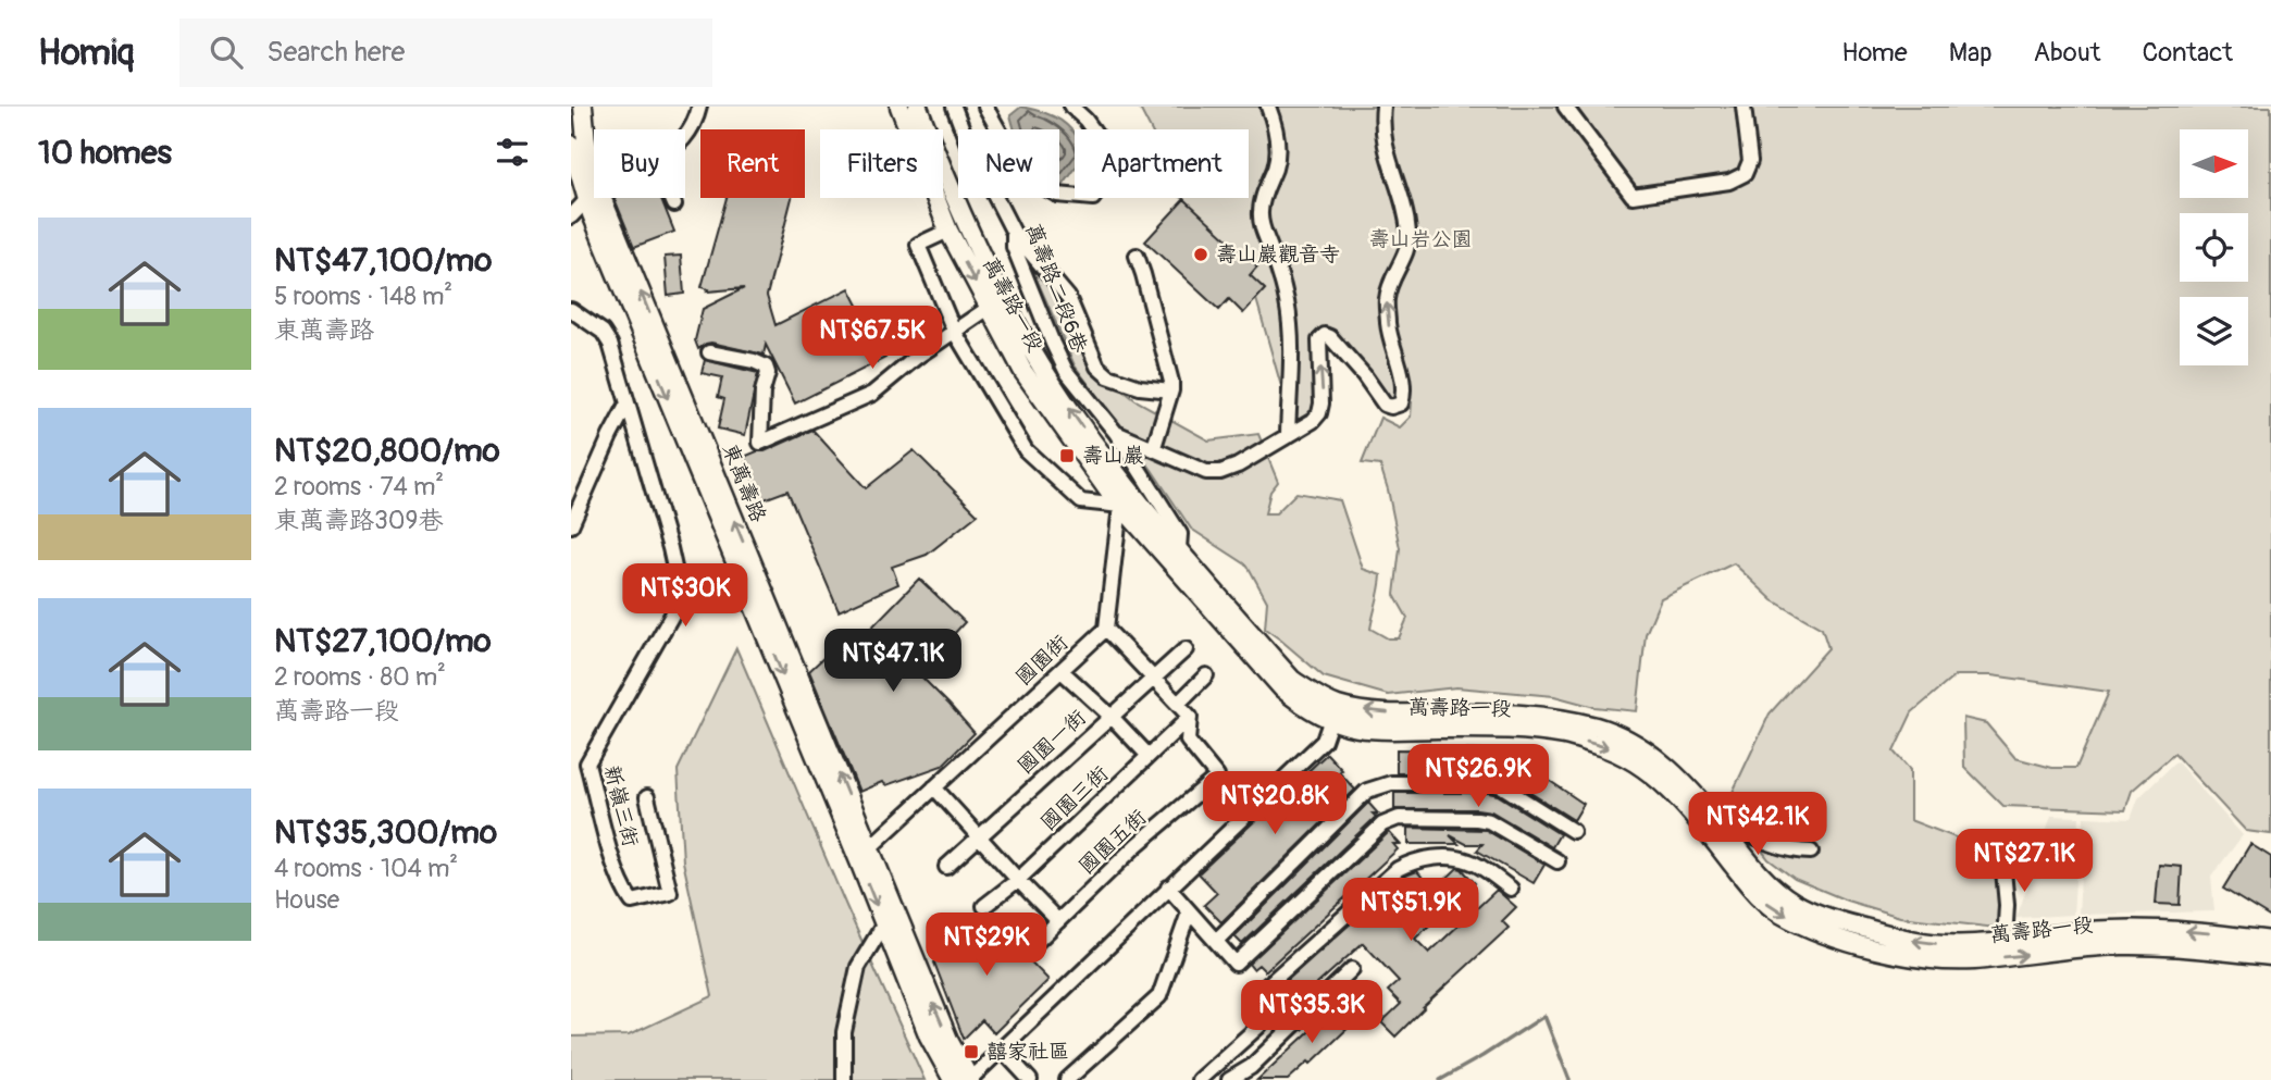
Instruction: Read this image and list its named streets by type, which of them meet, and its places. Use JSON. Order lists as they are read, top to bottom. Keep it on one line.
{"streets":{"main road":["萬壽路一段","東萬壽路"],"street":["萬壽路二段6巷","國園街","國園一街","國園三街","新嶺三街","國園五街"]},"crossings":[["萬壽路二段6巷","萬壽路一段"],["東萬壽路","國園街"],["國園三街","國園五街"]],"parks":["壽山岩公園"],"places":{"other":["壽山巖觀音寺"],"transit":["壽山巖","囍家社區"]},"north":"right","page":{"header":"Homiq","search":"Search here","nav":["Home","Map","About","Contact"],"heading":"10 homes","chip":["Buy","Rent","Filters","New","Apartment"],"list":[{"name":"NT$47,100/mo","note":"5 rooms · 148 m² · 東萬壽路"},{"name":"NT$20,800/mo","note":"2 rooms · 74 m² · 東萬壽路309巷"},{"name":"NT$27,100/mo","note":"2 rooms · 80 m² · 萬壽路一段"},{"name":"NT$35,300/mo","note":"4 rooms · 104 m² · House"}],"price":["NT$67.5K","NT$30K","NT$47.1K","NT$26.9K","NT$20.8K","NT$42.1K","NT$27.1K","NT$51.9K","NT$29K","NT$35.3K"]}}
